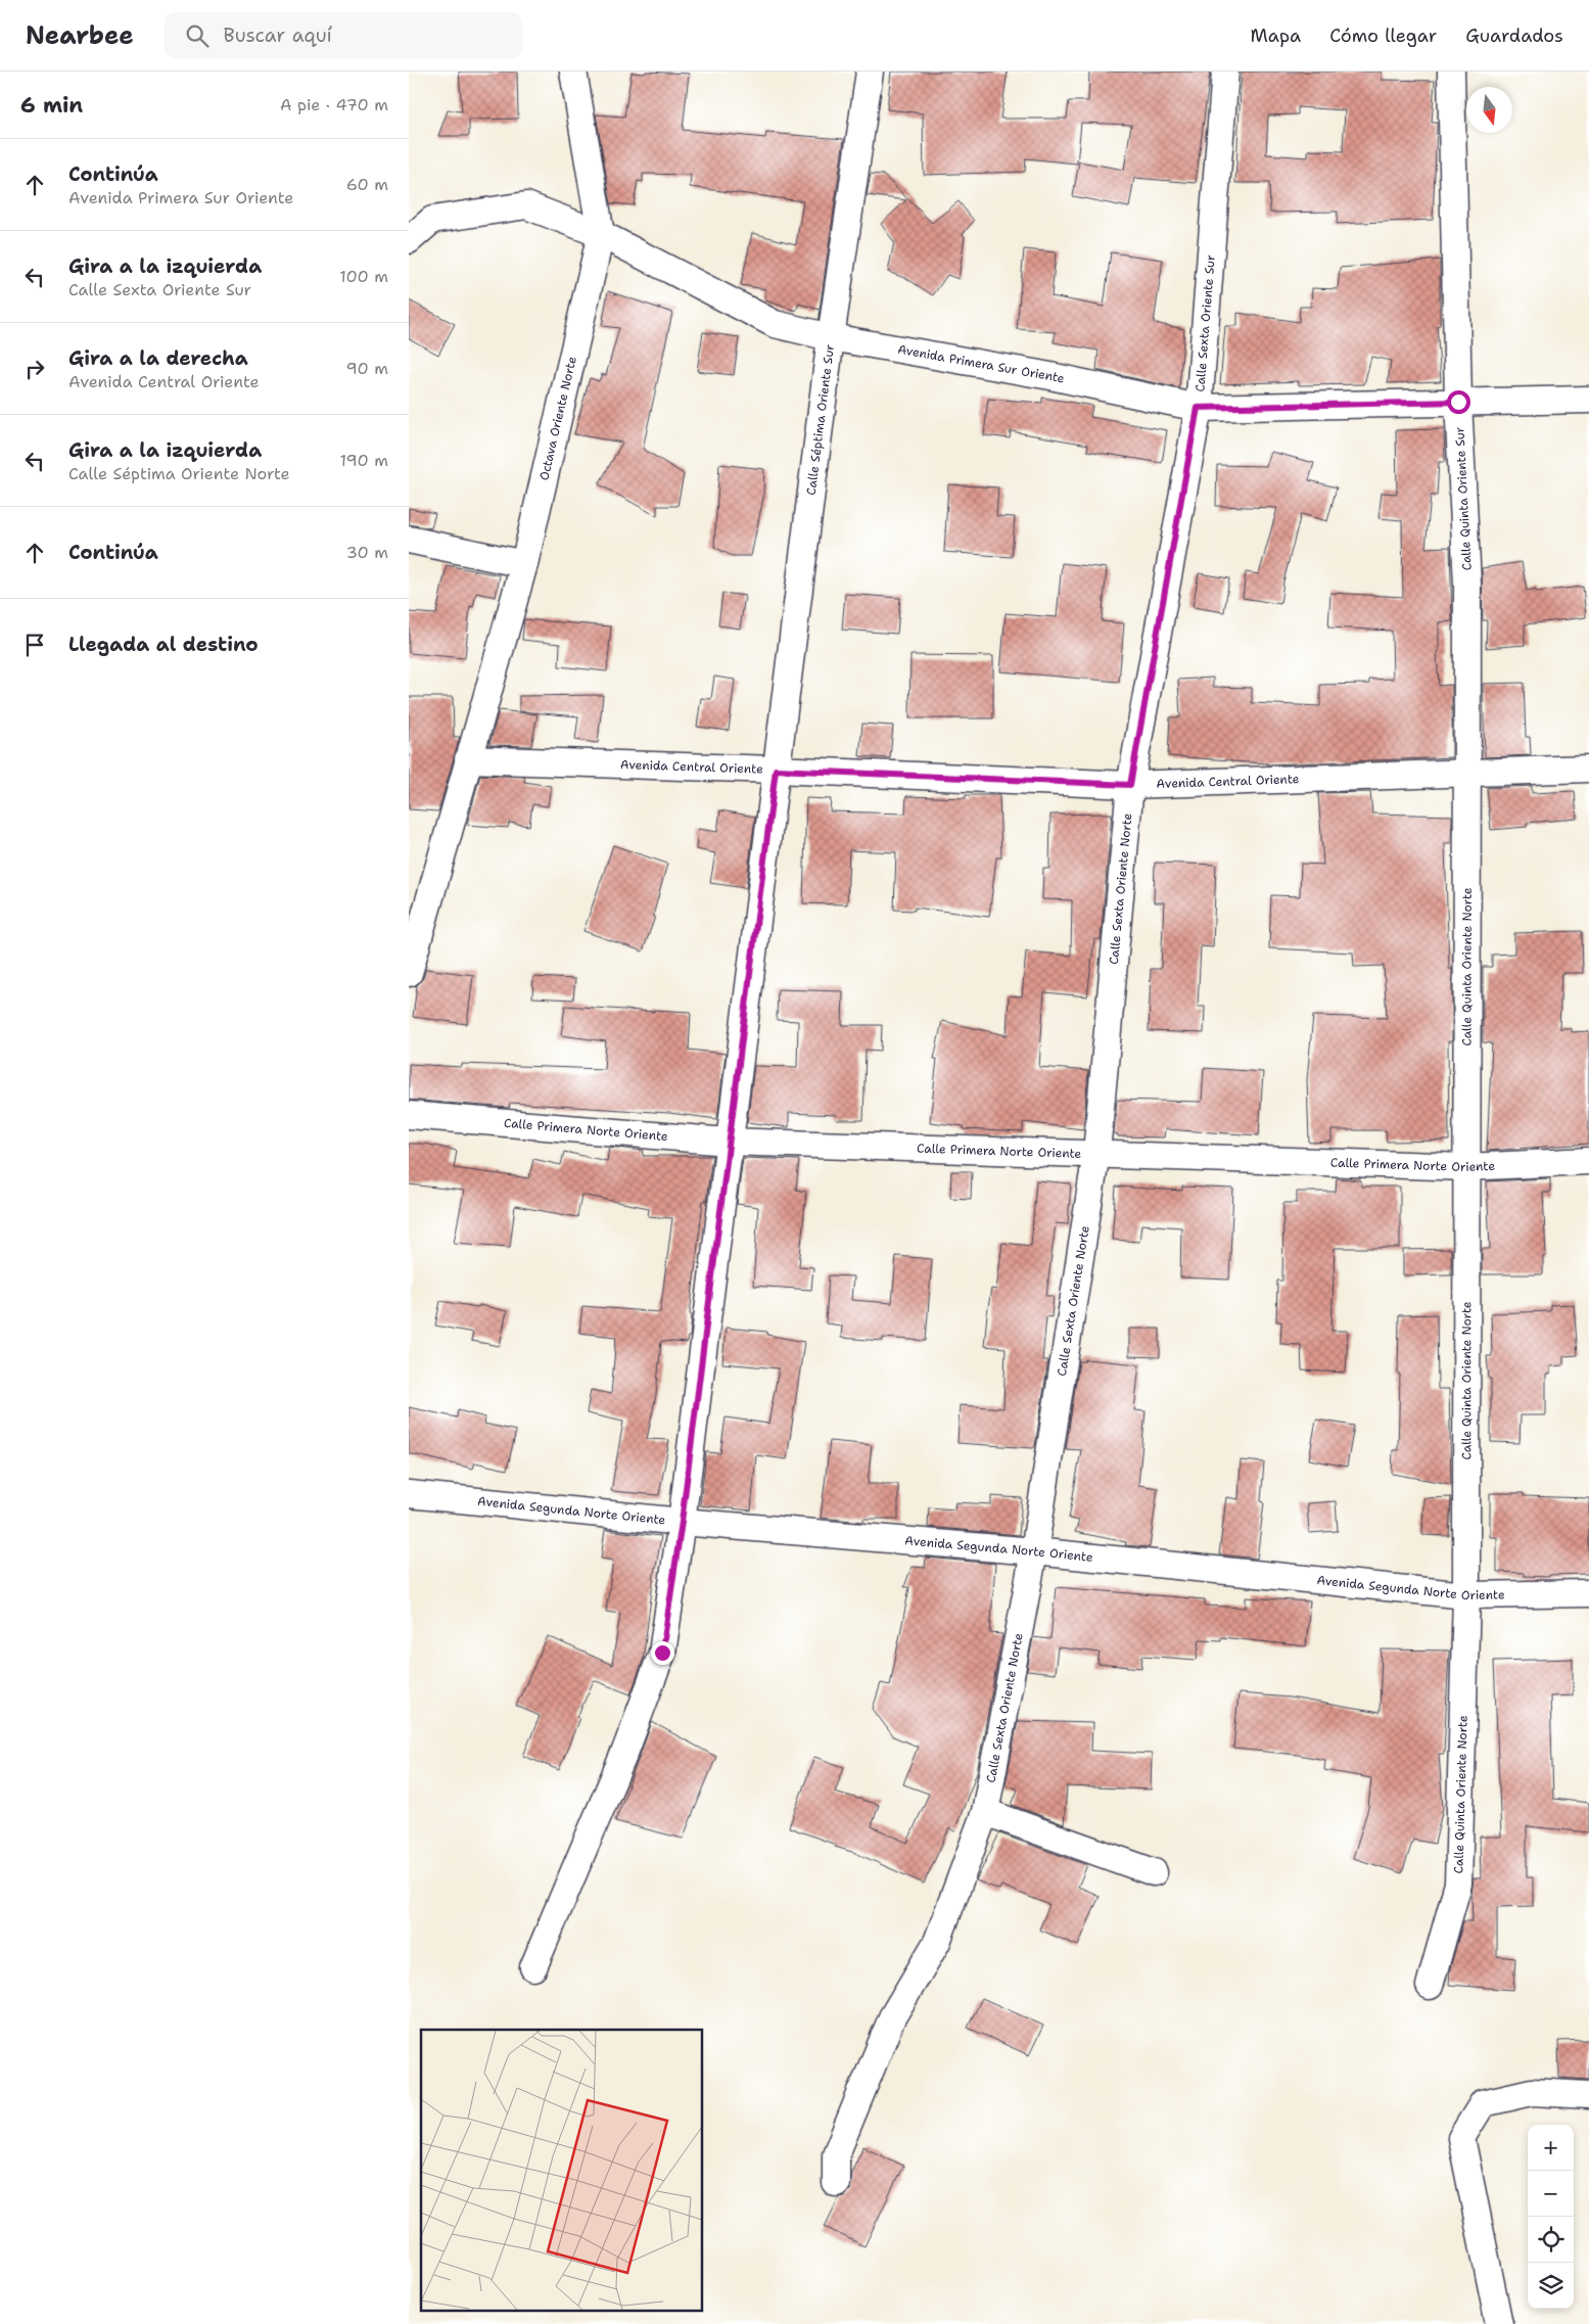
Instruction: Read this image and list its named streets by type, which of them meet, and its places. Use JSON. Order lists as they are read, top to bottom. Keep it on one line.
{"streets":{"street":["Calle Sexta Oriente Sur","Avenida Primera Sur Oriente","Octava Oriente Norte","Calle Séptima Oriente Sur","Calle Quinta Oriente Sur","Avenida Central Oriente","Calle Sexta Oriente Norte","Calle Quinta Oriente Norte","Calle Primera Norte Oriente","Avenida Segunda Norte Oriente"]},"crossings":[["Calle Sexta Oriente Sur","Avenida Primera Sur Oriente"],["Calle Sexta Oriente Sur","Avenida Central Oriente"],["Calle Sexta Oriente Sur","Calle Sexta Oriente Norte"],["Avenida Primera Sur Oriente","Octava Oriente Norte"],["Avenida Primera Sur Oriente","Calle Séptima Oriente Sur"],["Avenida Primera Sur Oriente","Calle Quinta Oriente Sur"],["Octava Oriente Norte","Avenida Central Oriente"],["Calle Séptima Oriente Sur","Avenida Central Oriente"],["Calle Séptima Oriente Sur","Calle Primera Norte Oriente"],["Calle Séptima Oriente Sur","Avenida Segunda Norte Oriente"],["Calle Quinta Oriente Sur","Avenida Central Oriente"],["Calle Quinta Oriente Sur","Calle Quinta Oriente Norte"],["Avenida Central Oriente","Calle Sexta Oriente Norte"],["Avenida Central Oriente","Calle Quinta Oriente Norte"],["Calle Sexta Oriente Norte","Calle Primera Norte Oriente"],["Calle Sexta Oriente Norte","Avenida Segunda Norte Oriente"],["Calle Quinta Oriente Norte","Calle Primera Norte Oriente"],["Calle Quinta Oriente Norte","Avenida Segunda Norte Oriente"]],"north":"bottom","page":{"header":"Nearbee","search":"Buscar aquí","nav":["Mapa","Cómo llegar","Guardados"],"heading":["6 min","A pie · 470 m"],"list":[["Continúa","Avenida Primera Sur Oriente","60 m"],["Gira a la izquierda","Calle Sexta Oriente Sur","100 m"],["Gira a la derecha","Avenida Central Oriente","90 m"],["Gira a la izquierda","Calle Séptima Oriente Norte","190 m"],["Continúa","30 m"],"Llegada al destino"],"map_buttons":["+","−"]}}
